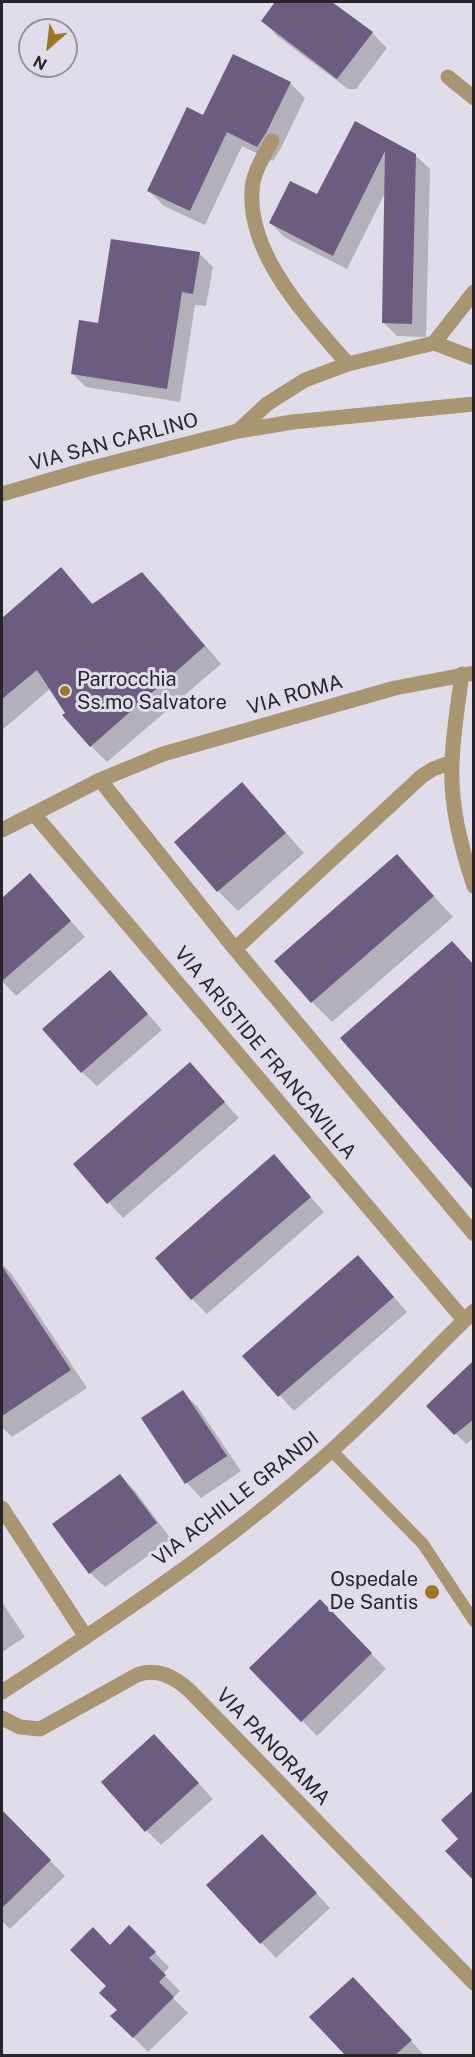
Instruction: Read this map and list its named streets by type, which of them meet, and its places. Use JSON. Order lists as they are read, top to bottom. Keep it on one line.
{"streets":{"street":["VIA SAN CARLINO","VIA ROMA","VIA ARISTIDE FRANCAVILLA","VIA ACHILLE GRANDI","VIA PANORAMA"]},"crossings":[["VIA ROMA","VIA ARISTIDE FRANCAVILLA"],["VIA ARISTIDE FRANCAVILLA","VIA ACHILLE GRANDI"]],"places":["Parrocchia Ss.mo Salvatore","Ospedale De Santis"],"north":"bottom left"}
